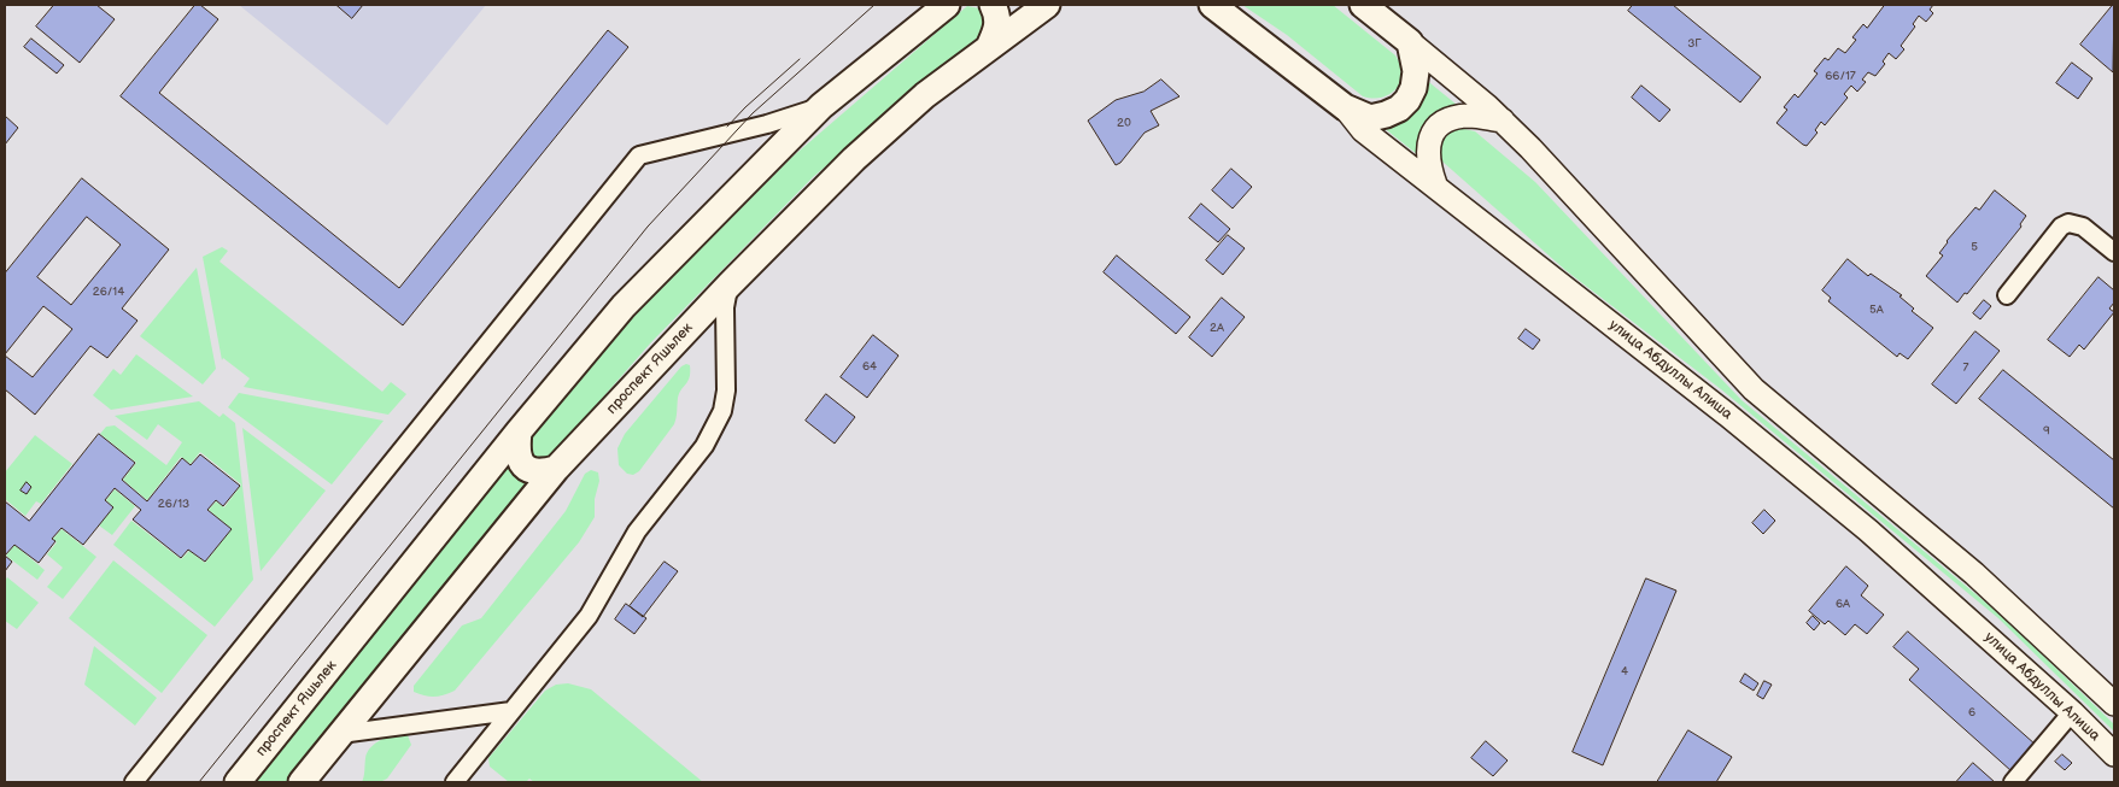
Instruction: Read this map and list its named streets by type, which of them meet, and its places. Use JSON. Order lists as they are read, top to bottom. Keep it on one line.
{"streets":{"main road":["проспект Яшьлек","улица Абдуллы Алиша"]},"house_numbers":["3Г","66/17","20","5","26/14","5А","2А","64","7","9","26/13","6А","4","6"]}
